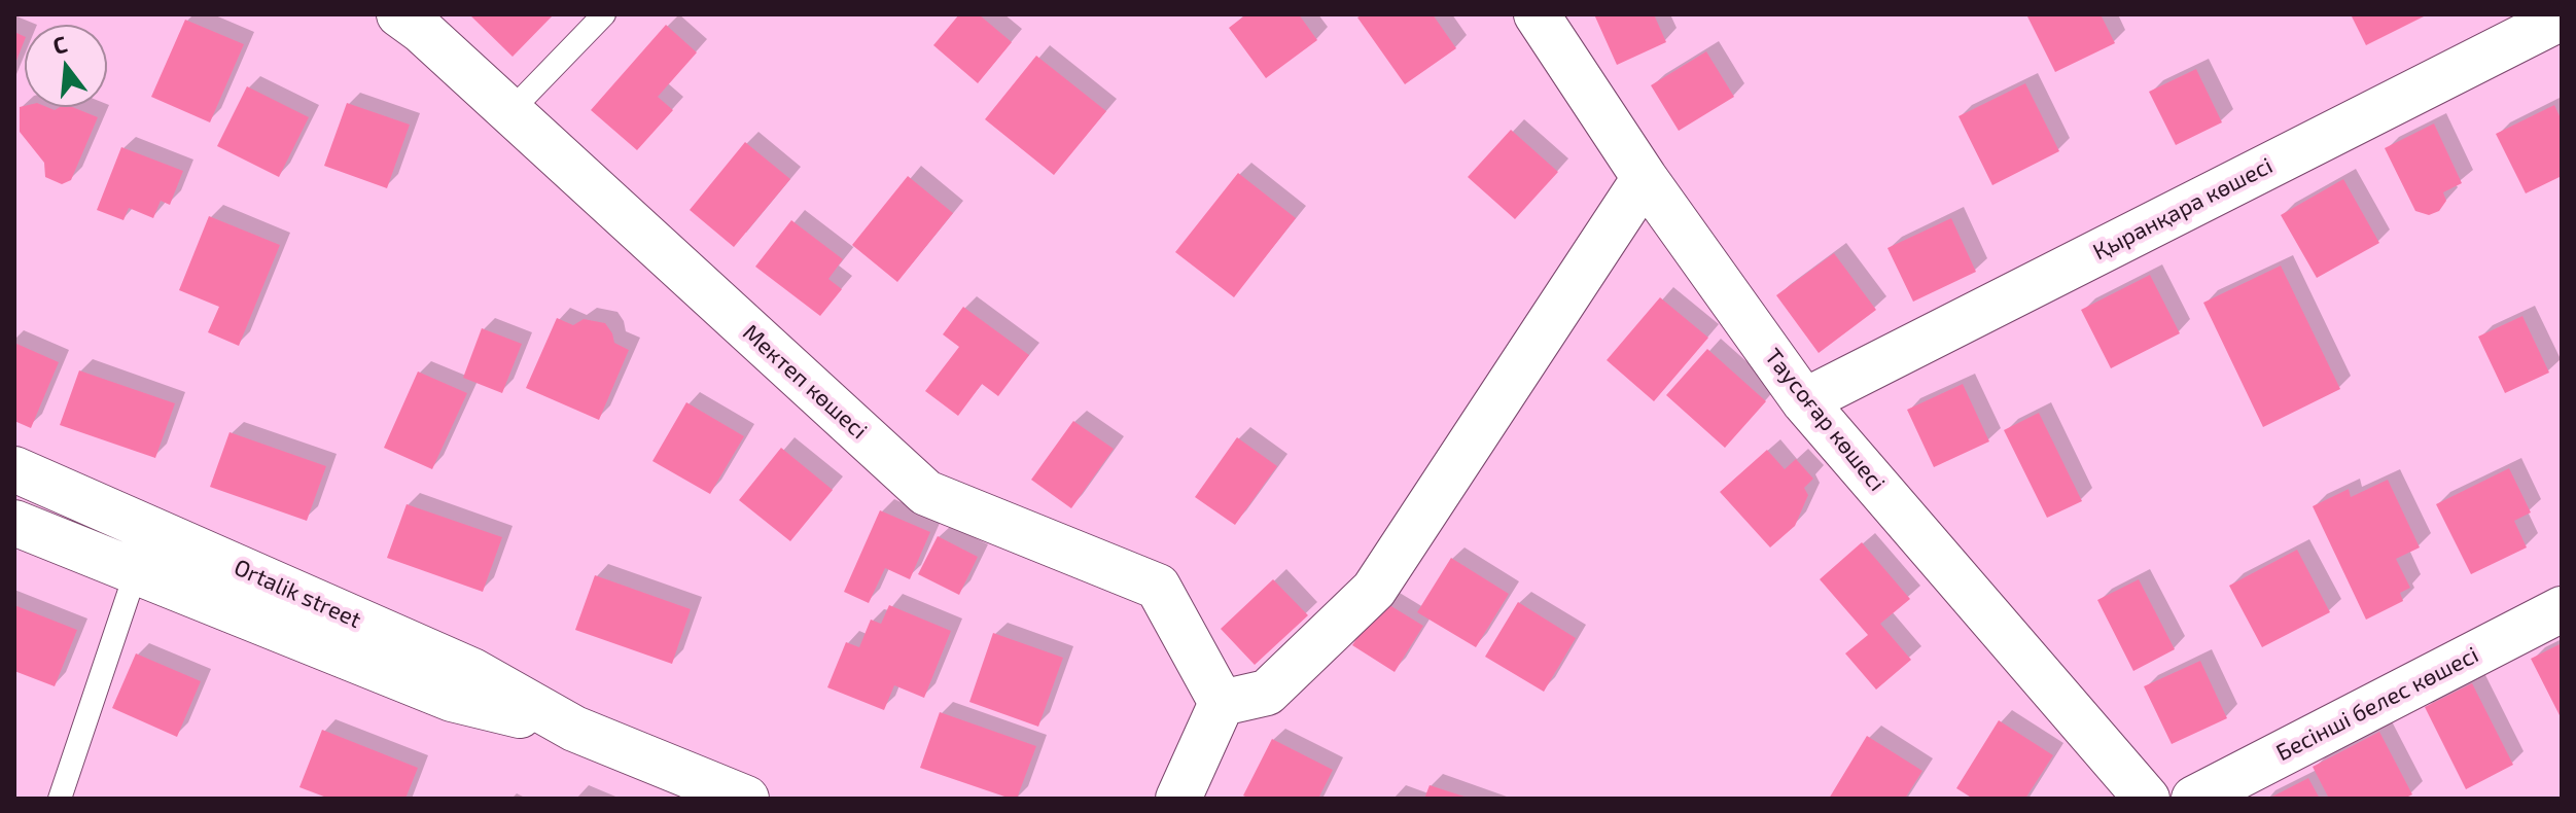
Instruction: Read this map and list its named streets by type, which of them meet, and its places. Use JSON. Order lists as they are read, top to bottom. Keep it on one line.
{"streets":{"street":["Қыранқара көшесі","Мектеп көшесі","Тауcоғар көшесі","Ortalik street","Бесінші белес көшесі"]},"crossings":[["Қыранқара көшесі","Тауcоғар көшесі"]],"north":"top"}
